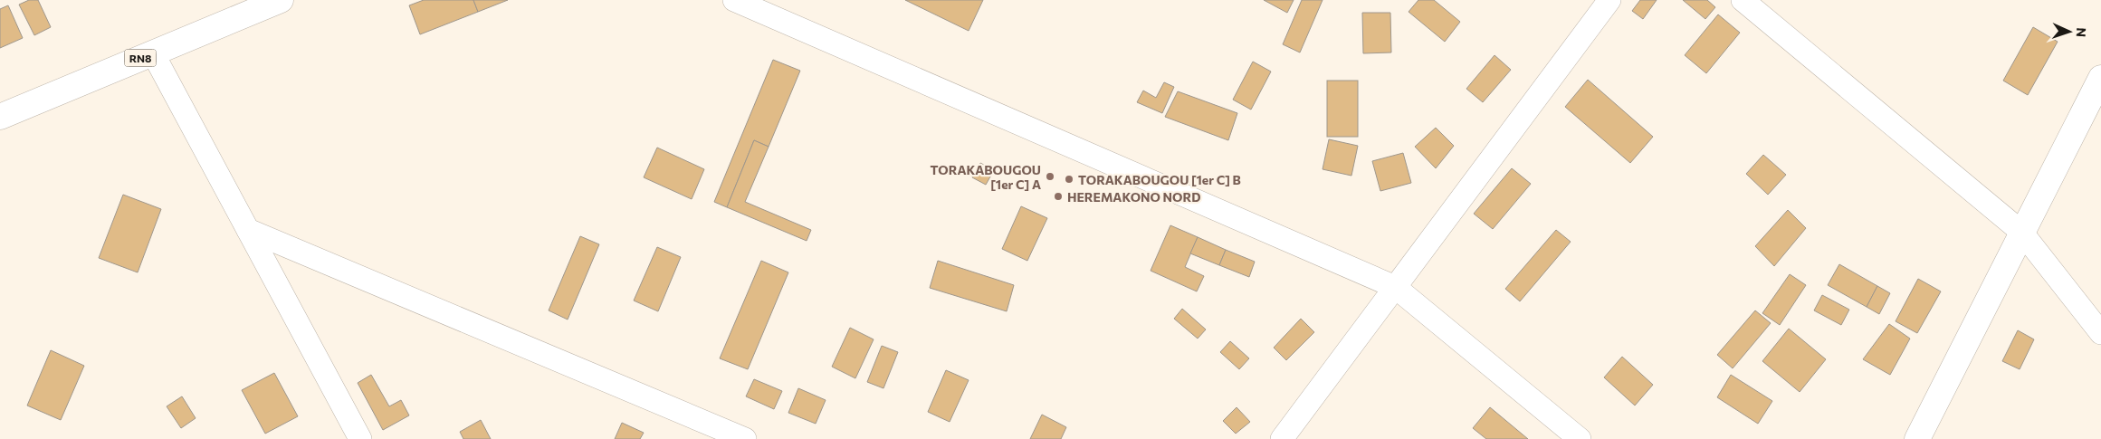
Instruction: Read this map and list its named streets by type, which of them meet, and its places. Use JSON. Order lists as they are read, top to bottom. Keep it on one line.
{"streets":{"street":["RN8"]},"places":["TORAKABOUGOU [1er C] A","TORAKABOUGOU [1er C] B","HEREMAKONO NORD"],"north":"right"}
